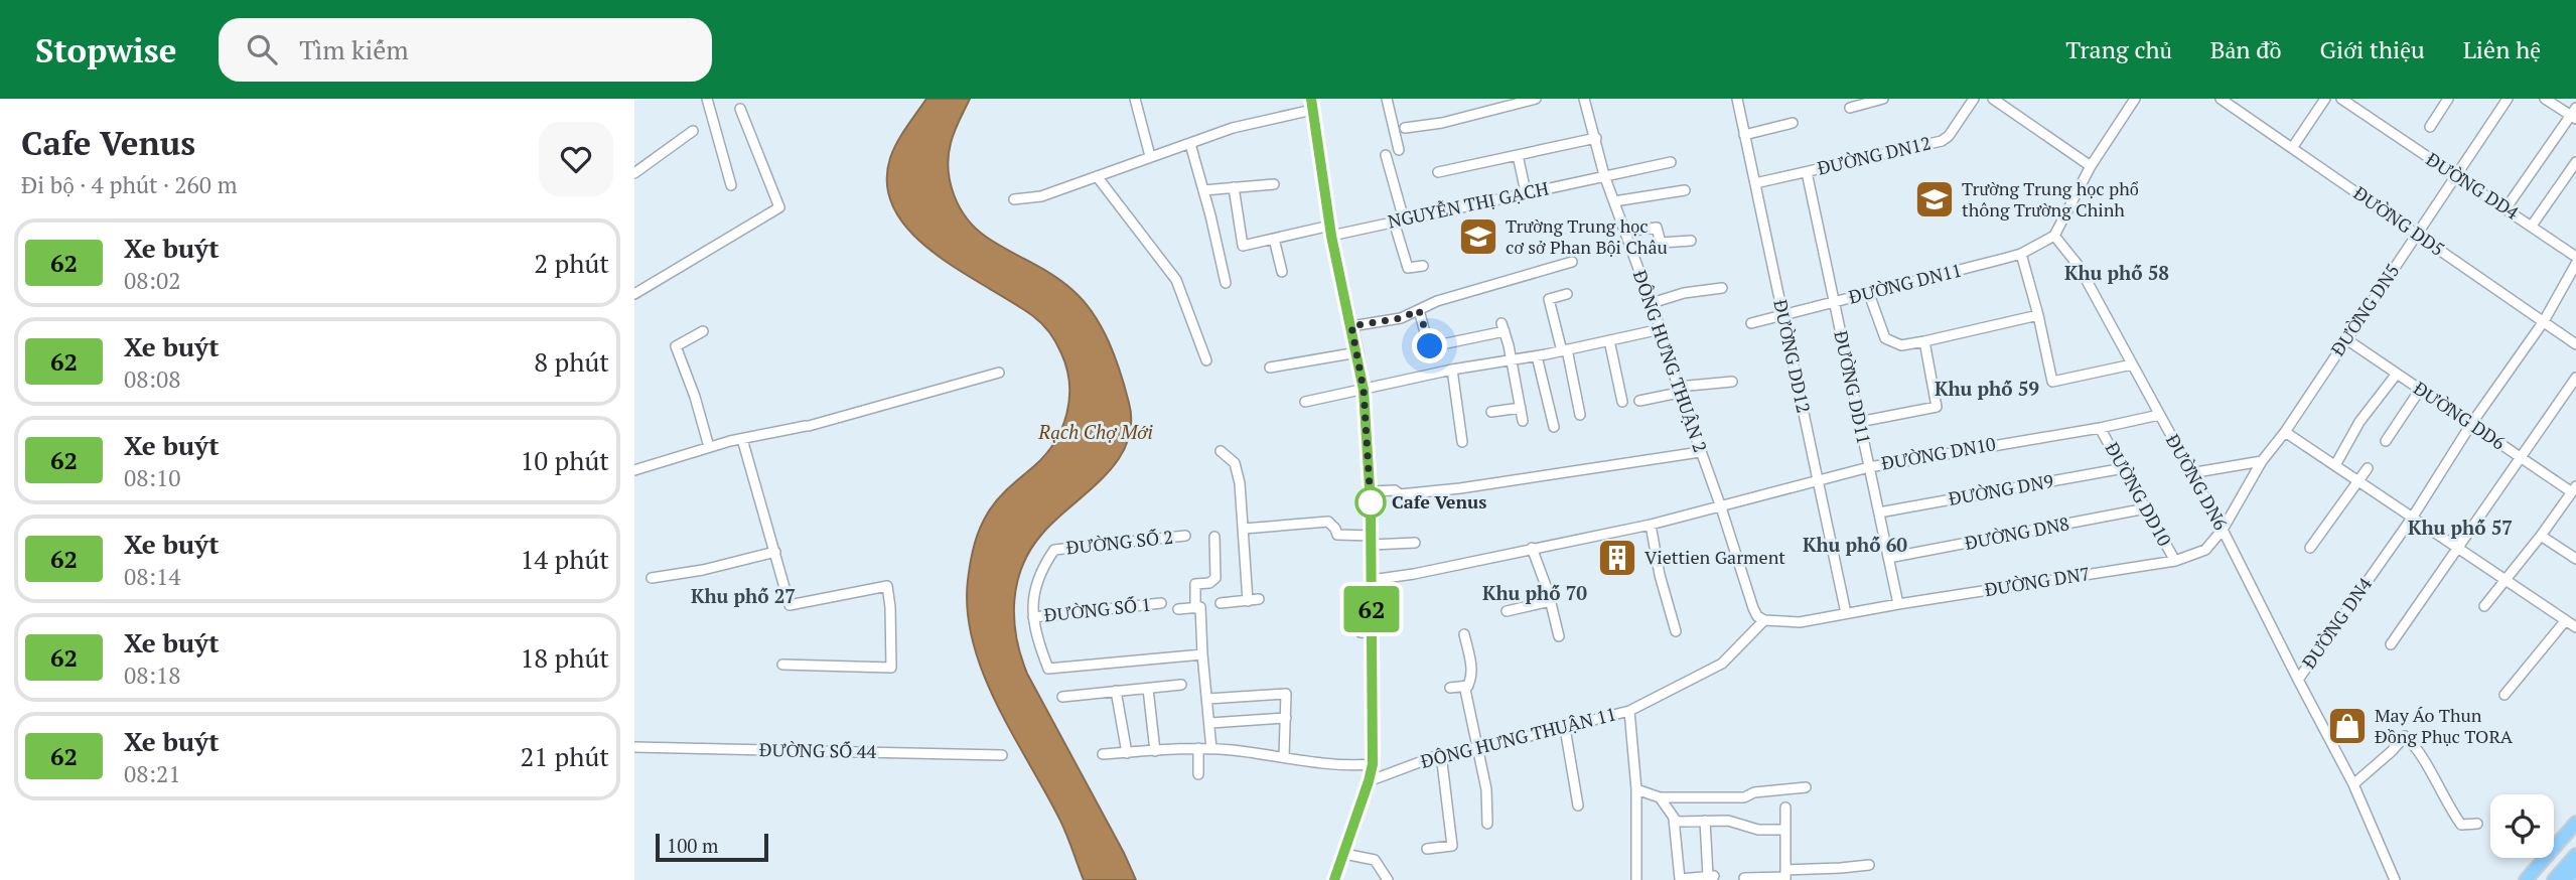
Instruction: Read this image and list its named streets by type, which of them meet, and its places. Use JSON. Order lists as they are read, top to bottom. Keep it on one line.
{"streets":{"street":["ĐƯỜNG DN12","ĐƯỜNG DD4","NGUYỄN THỊ GẠCH","ĐƯỜNG DD5","ĐƯỜNG DN11","ĐƯỜNG DN5","ĐƯỜNG DD12","ĐÔNG HƯNG THUẬN 2","ĐƯỜNG DD11","ĐƯỜNG DD6","ĐƯỜNG DN10","ĐƯỜNG DN6","ĐƯỜNG DN9","ĐƯỜNG DD10","ĐƯỜNG DN8","ĐƯỜNG SỐ 2","ĐƯỜNG DN7","ĐƯỜNG SỐ 1","ĐƯỜNG DN4","ĐÔNG HƯNG THUẬN 11","ĐƯỜNG SỐ 44"]},"crossings":[["ĐƯỜNG DN12","ĐƯỜNG DD12"],["ĐƯỜNG DN12","ĐƯỜNG DD11"],["ĐƯỜNG DD4","ĐƯỜNG DN5"],["NGUYỄN THỊ GẠCH","ĐÔNG HƯNG THUẬN 2"],["ĐƯỜNG DD5","ĐƯỜNG DN5"],["ĐƯỜNG DN11","ĐƯỜNG DD12"],["ĐƯỜNG DN11","ĐƯỜNG DD11"],["ĐƯỜNG DN11","ĐƯỜNG DN6"],["ĐƯỜNG DN5","ĐƯỜNG DD6"],["ĐƯỜNG DN5","ĐƯỜNG DN7"],["ĐƯỜNG DD12","ĐƯỜNG DN10"],["ĐƯỜNG DD12","ĐƯỜNG DN7"],["ĐÔNG HƯNG THUẬN 2","ĐƯỜNG DN10"],["ĐÔNG HƯNG THUẬN 2","ĐƯỜNG DN7"],["ĐÔNG HƯNG THUẬN 2","ĐÔNG HƯNG THUẬN 11"],["ĐƯỜNG DD11","ĐƯỜNG DN10"],["ĐƯỜNG DD11","ĐƯỜNG DN9"],["ĐƯỜNG DD11","ĐƯỜNG DN8"],["ĐƯỜNG DD11","ĐƯỜNG DN7"],["ĐƯỜNG DN10","ĐƯỜNG DN6"],["ĐƯỜNG DN10","ĐƯỜNG DD10"],["ĐƯỜNG DN6","ĐƯỜNG DN7"],["ĐƯỜNG DN6","ĐƯỜNG DN4"],["ĐƯỜNG DN9","ĐƯỜNG DD10"],["ĐƯỜNG DD10","ĐƯỜNG DN8"],["ĐƯỜNG DD10","ĐƯỜNG DN7"],["ĐƯỜNG SỐ 2","ĐƯỜNG SỐ 1"],["ĐƯỜNG DN7","ĐÔNG HƯNG THUẬN 11"]],"districts":["Khu phố 58","Khu phố 59","Khu phố 57","Khu phố 60","Khu phố 70","Khu phố 27"],"water":["Rạch Chợ Mới"],"places":{"school or university":["Trường Trung học phổ thông Trường Chinh","Trường Trung học cơ sở Phan Bội Châu"],"other":["Cafe Venus"],"building":["Viettien Garment"],"shop":["May Áo Thun Đồng Phục TORA"]},"lines":["bus line 62"],"scale_bar":"100 m","page":{"header":"Stopwise","search":"Tìm kiếm","nav":["Trang chủ","Bản đồ","Giới thiệu","Liên hệ"],"heading":["Cafe Venus","Đi bộ · 4 phút · 260 m"],"on_map":"62","list":[{"mark":"62","name":"Xe buýt","note":"08:02","value":"2 phút"},{"mark":"62","name":"Xe buýt","note":"08:08","value":"8 phút"},{"mark":"62","name":"Xe buýt","note":"08:10","value":"10 phút"},{"mark":"62","name":"Xe buýt","note":"08:14","value":"14 phút"},{"mark":"62","name":"Xe buýt","note":"08:18","value":"18 phút"},{"mark":"62","name":"Xe buýt","note":"08:21","value":"21 phút"}],"scale":"100 m"}}
